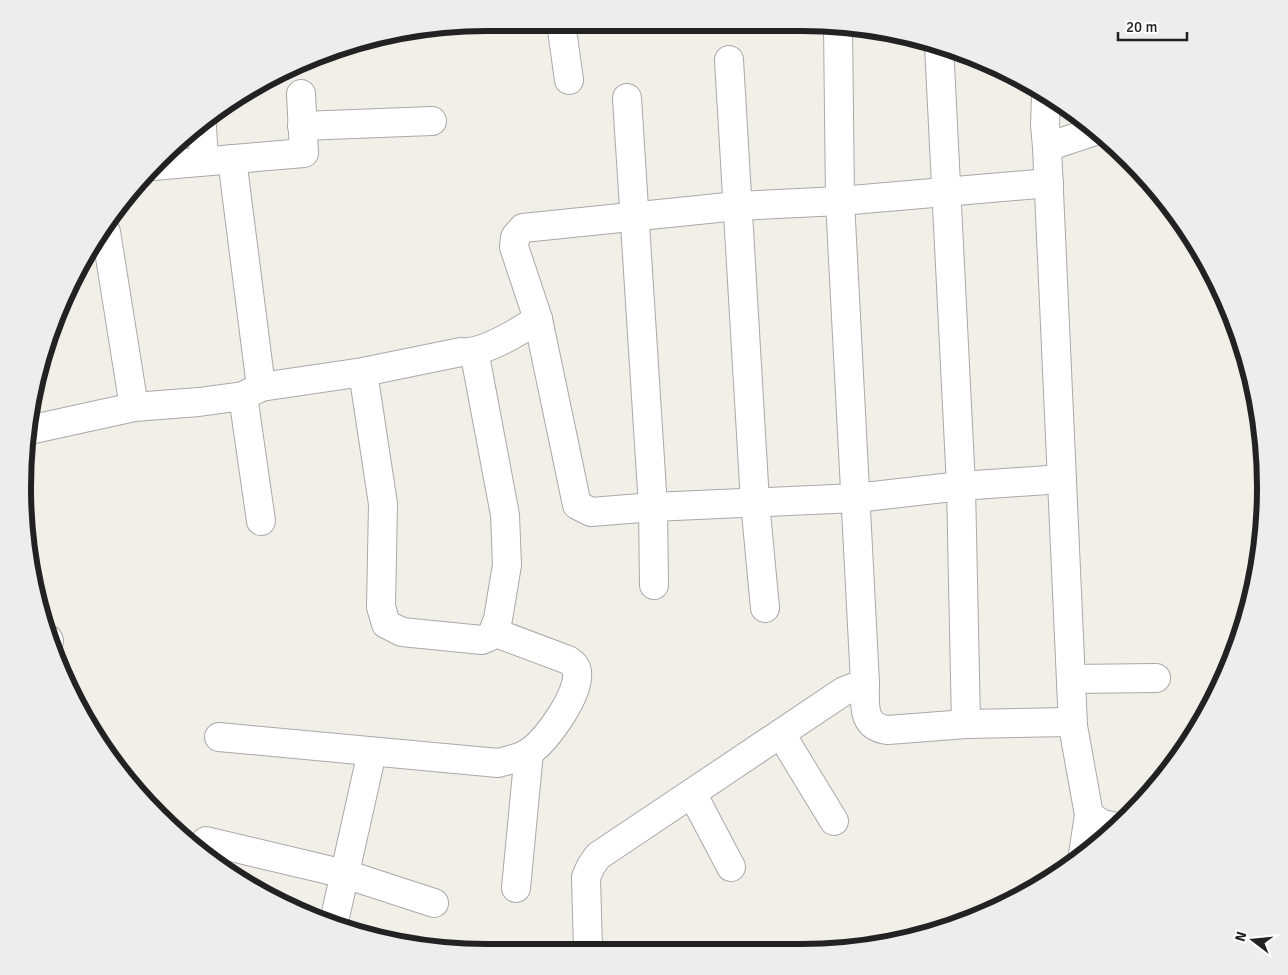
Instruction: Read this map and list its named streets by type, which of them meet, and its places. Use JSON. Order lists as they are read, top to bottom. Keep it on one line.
{"scale_bar":"20 m","north":"left"}
